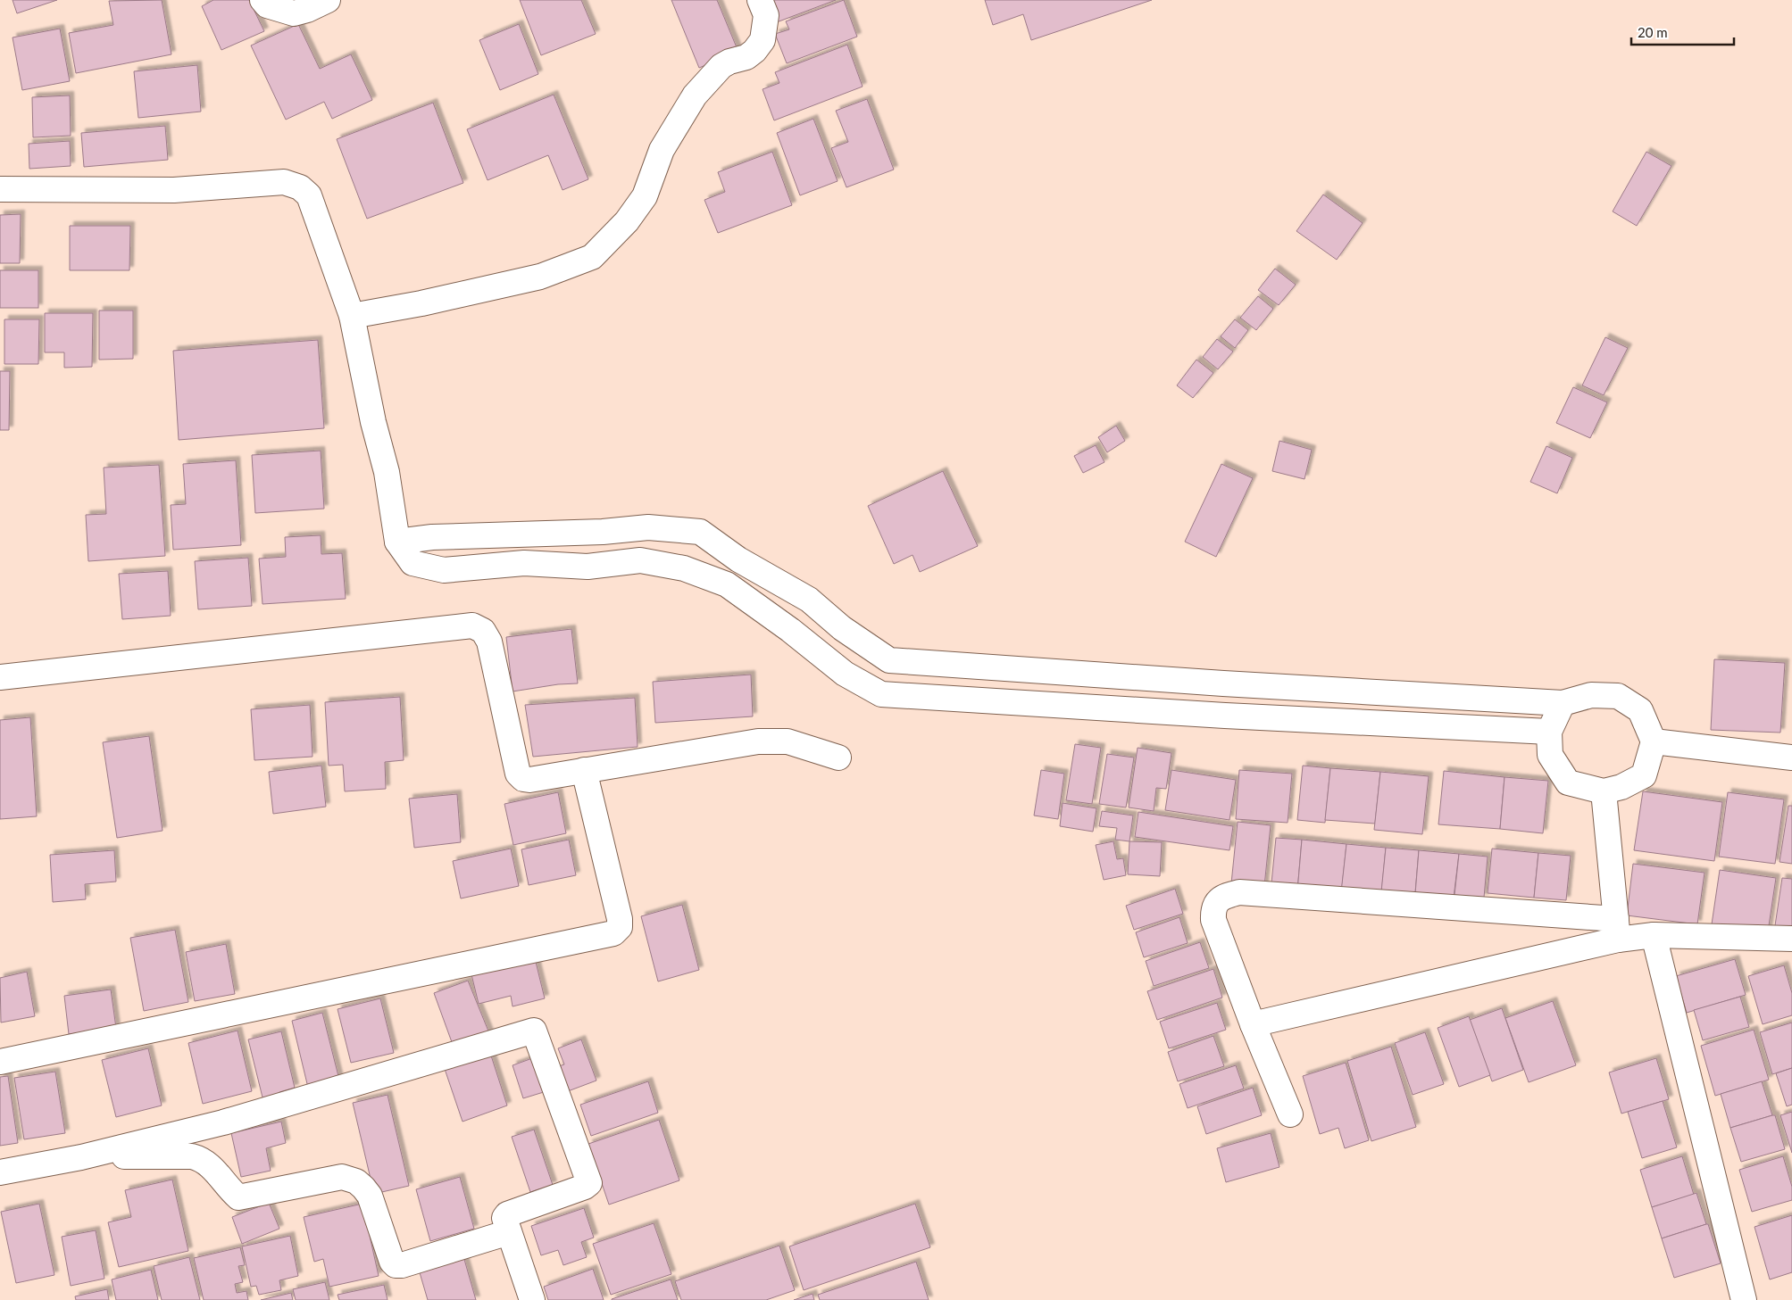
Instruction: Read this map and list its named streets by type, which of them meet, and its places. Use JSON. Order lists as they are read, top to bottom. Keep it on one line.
{"scale_bar":"20 m"}
